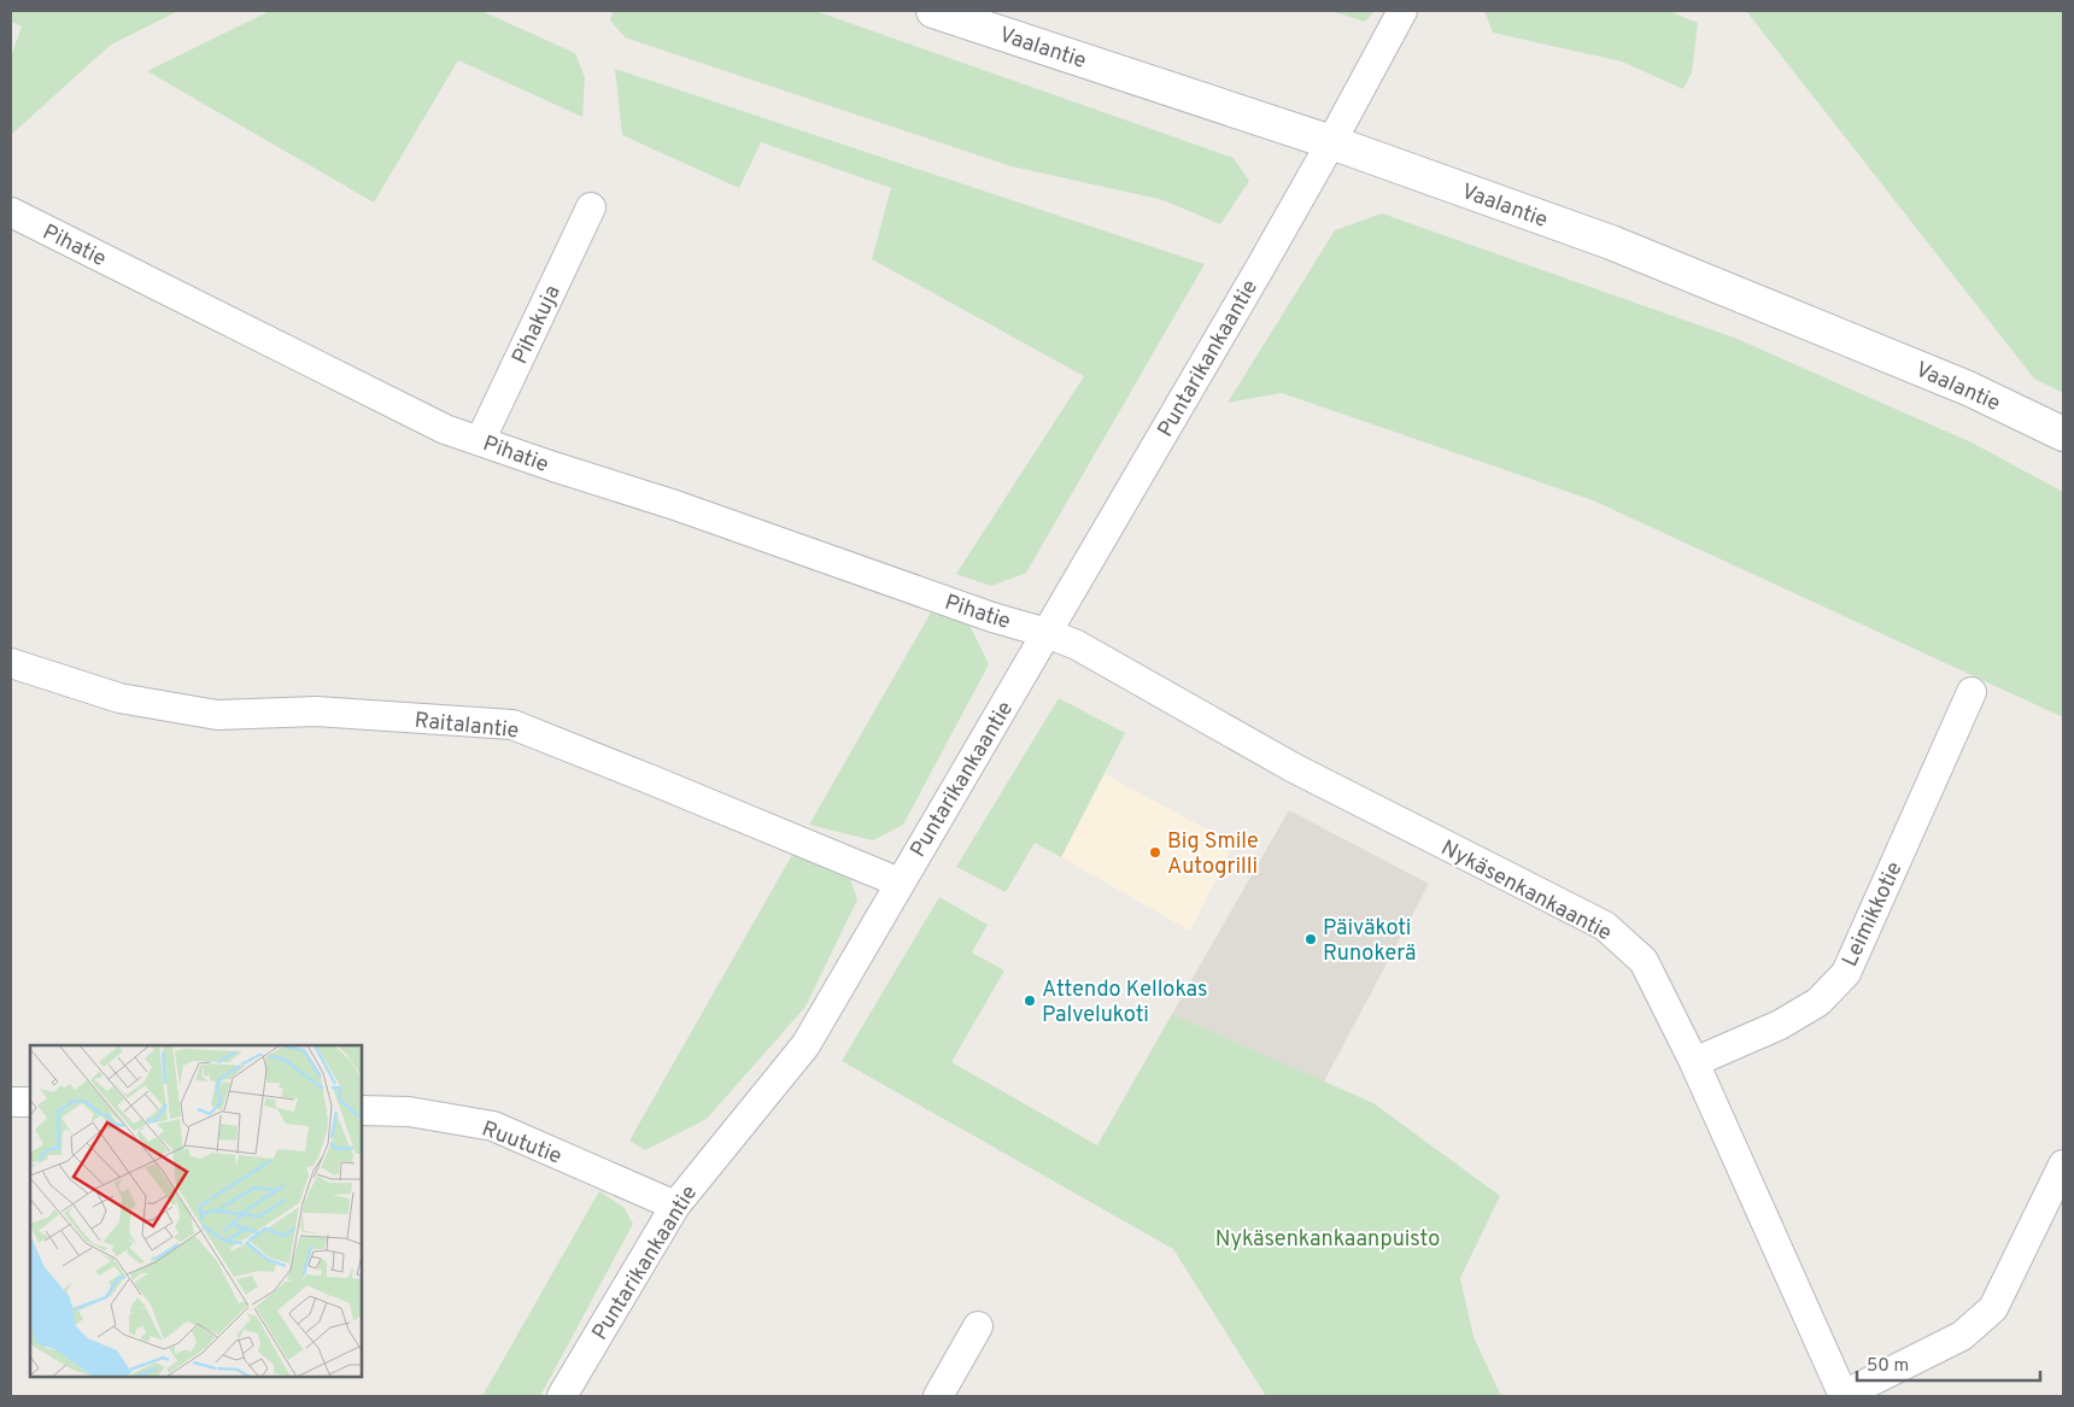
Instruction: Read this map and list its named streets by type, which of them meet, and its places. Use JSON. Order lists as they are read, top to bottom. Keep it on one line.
{"streets":{"street":["Vaalantie","Pihatie","Pihakuja","Puntarikankaantie","Raitalantie","Nykäsenkankaantie","Leimikkotie","Ruututie"]},"crossings":[["Vaalantie","Puntarikankaantie"],["Pihatie","Pihakuja"],["Pihatie","Puntarikankaantie"],["Pihatie","Nykäsenkankaantie"],["Puntarikankaantie","Raitalantie"],["Puntarikankaantie","Nykäsenkankaantie"],["Puntarikankaantie","Ruututie"],["Nykäsenkankaantie","Leimikkotie"]],"parks":["Nykäsenkankaanpuisto"],"places":["Big Smile Autogrilli","Päiväkoti Runokerä","Attendo Kellokas Palvelukoti"],"scale_bar":"50 m"}
